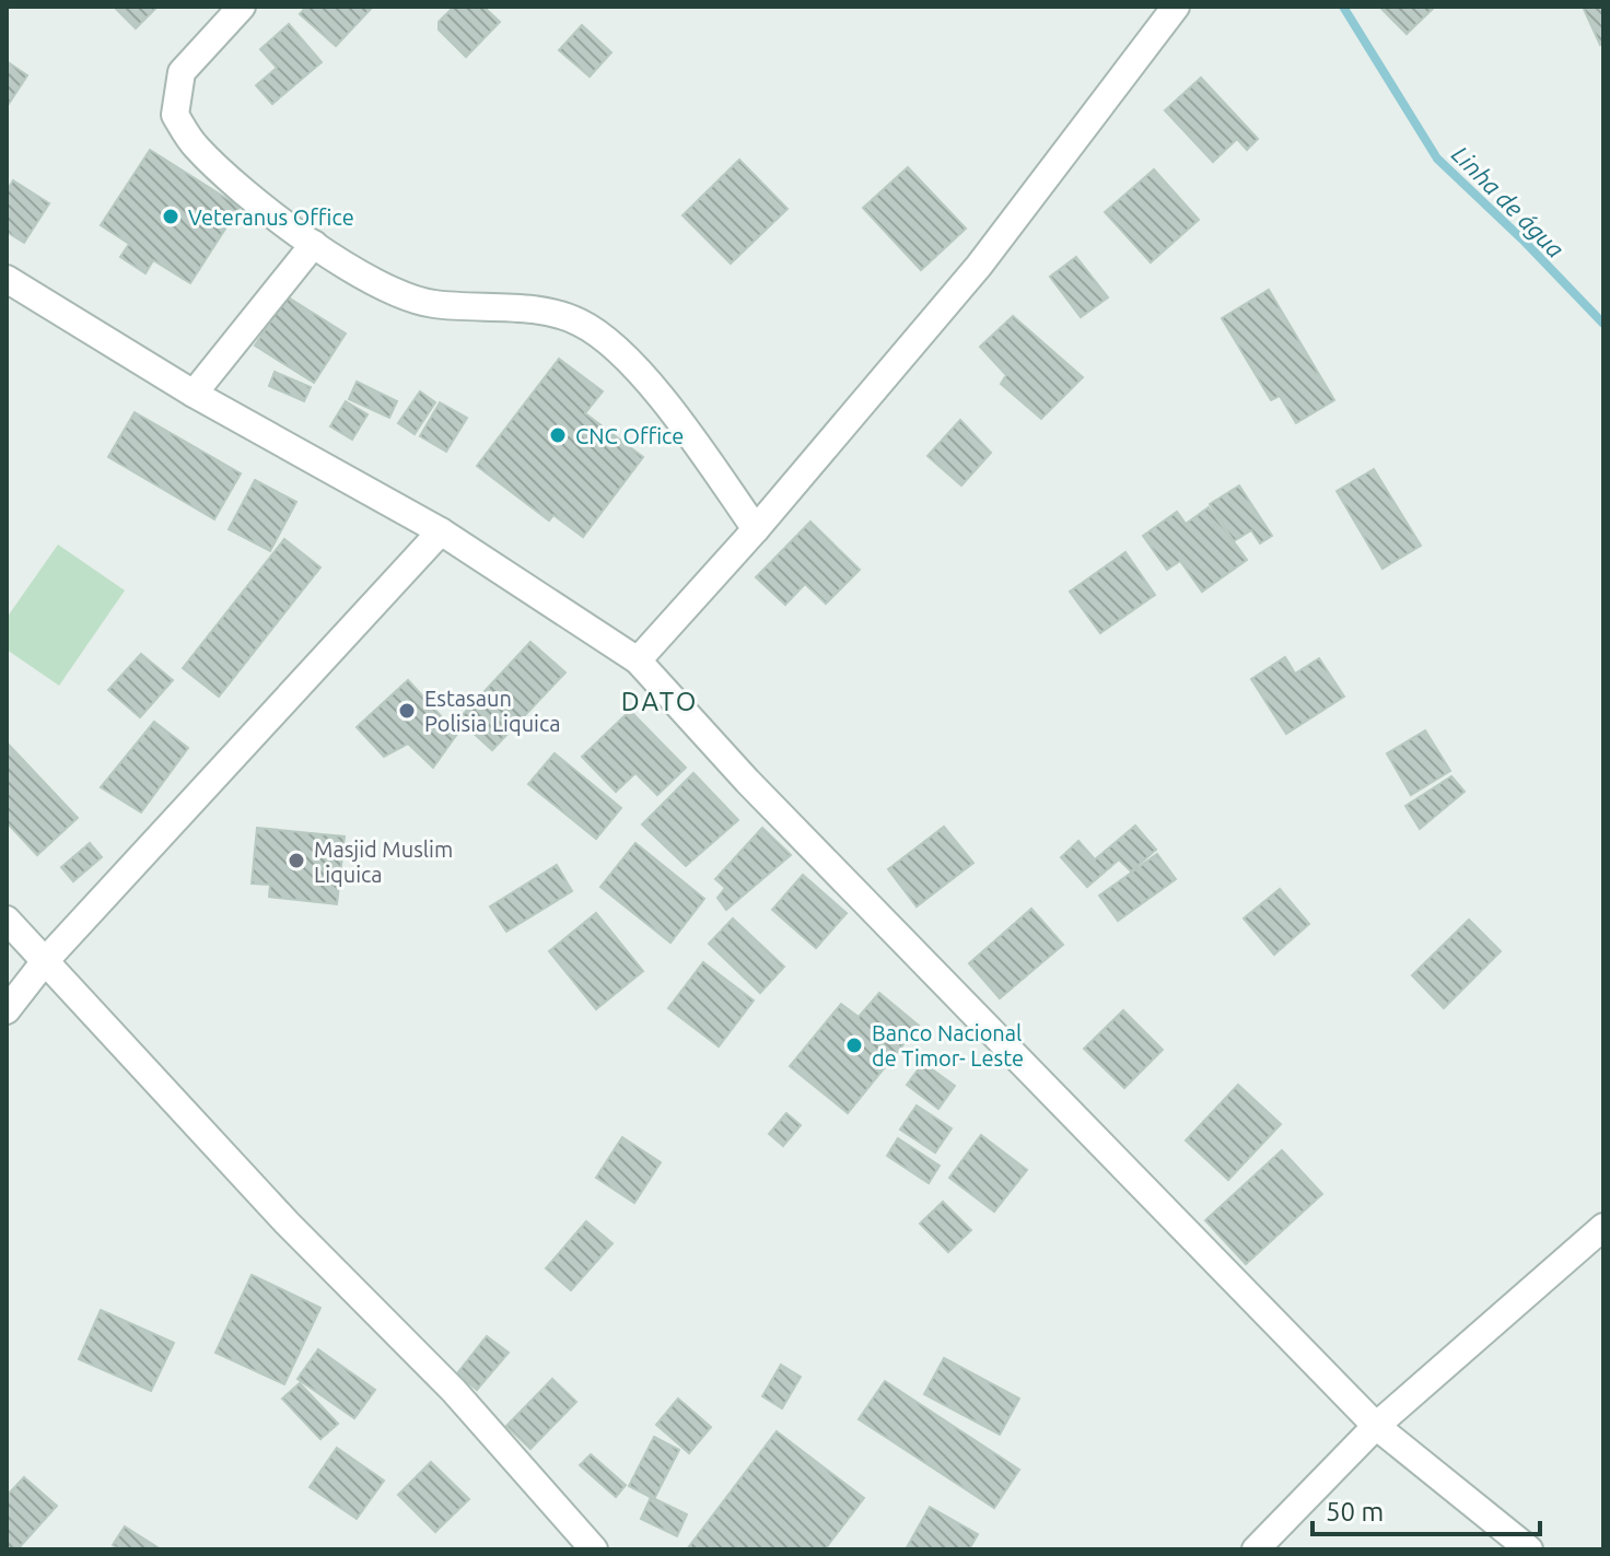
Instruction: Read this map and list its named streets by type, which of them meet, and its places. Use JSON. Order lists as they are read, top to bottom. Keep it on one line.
{"districts":["DATO"],"water":["Linha de água"],"places":["Veteranus Office","CNC Office","Estasaun Polisia Liquica","Masjid Muslim Liquica","Banco Nacional de Timor- Leste"],"scale_bar":"50 m"}
